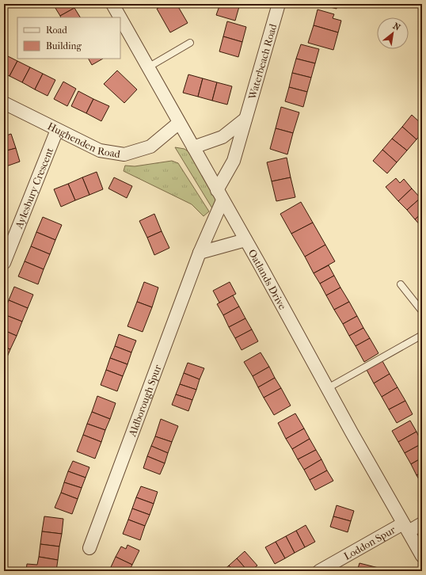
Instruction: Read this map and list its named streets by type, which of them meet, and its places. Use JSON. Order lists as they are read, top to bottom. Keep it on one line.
{"streets":{"street":["Waterbeach Road","Hughenden Road","Aylesbury Crescent","Oatlands Drive","Aldborough Spur","Loddon Spur"]},"crossings":[["Waterbeach Road","Oatlands Drive"],["Waterbeach Road","Aldborough Spur"],["Hughenden Road","Aylesbury Crescent"],["Hughenden Road","Oatlands Drive"],["Oatlands Drive","Aldborough Spur"],["Oatlands Drive","Loddon Spur"]],"legend":["Road","Building"],"north":"top right"}
